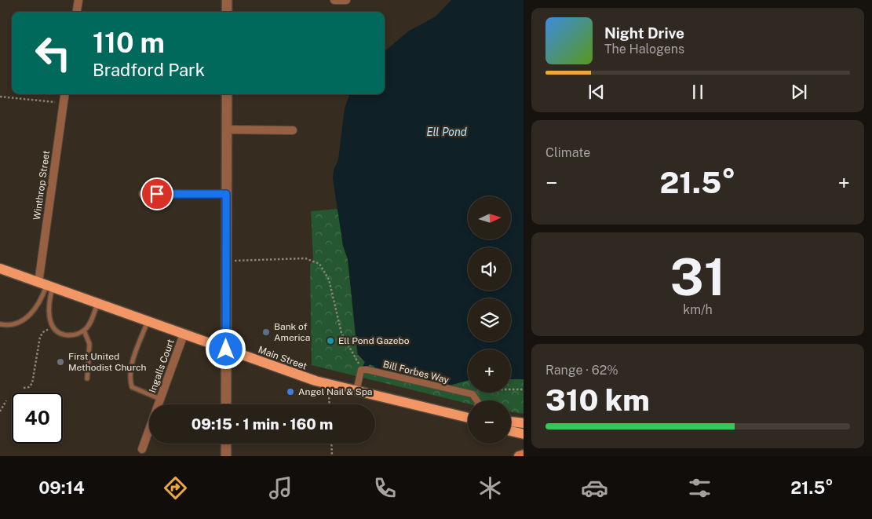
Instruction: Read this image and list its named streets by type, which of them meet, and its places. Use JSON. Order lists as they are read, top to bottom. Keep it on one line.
{"streets":{"main road":["Main Street"],"street":["Winthrop Street","Ingalls Court","Bill Forbes Way"]},"crossings":[["Winthrop Street","Main Street"],["Main Street","Ingalls Court"]],"water":["Ell Pond"],"places":["Bank of America","Ell Pond Gazebo","First United Methodist Church","Angel Nail & Spa"],"north":"right","page":{"turn":["110 m","Bradford Park"],"song":["Night Drive","The Halogens"],"tile":["Climate",["31","km/h"],["Range · 62%","310 km"]],"heat":["−","21.5°","+"],"map_buttons":["+","−"],"limit":"40","trip":"09:15 · 1 min · 160 m","tabs":["09:14","21.5°"]}}
